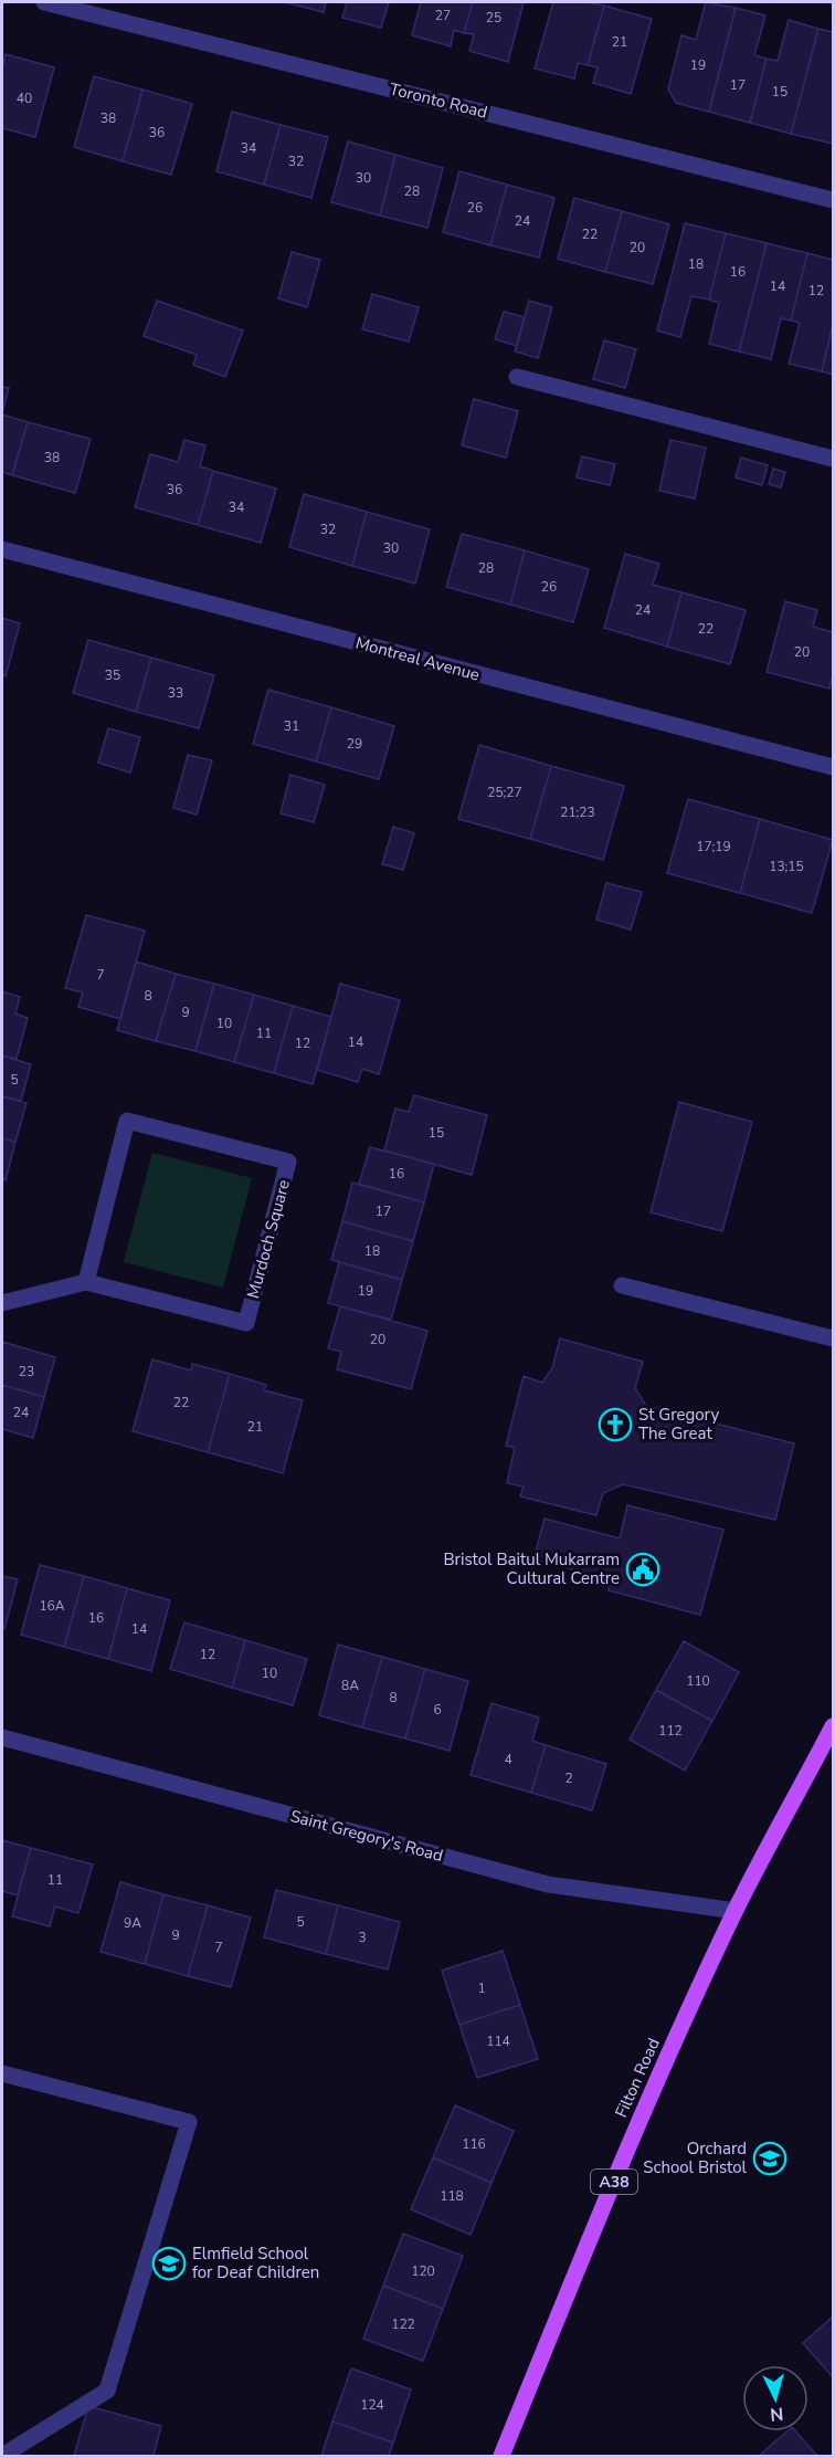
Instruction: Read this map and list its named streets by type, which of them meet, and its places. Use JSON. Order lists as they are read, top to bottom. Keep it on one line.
{"streets":{"main road":["Filton Road","A38"],"street":["Toronto Road","Montreal Avenue","Murdoch Square","Saint Gregory's Road"]},"crossings":[["Saint Gregory's Road","Filton Road"]],"places":{"church":["St Gregory The Great"],"public building":["Bristol Baitul Mukarram Cultural Centre"],"school or university":["Orchard School Bristol","Elmfield School for Deaf Children"]},"house_numbers":["27","25","21","19","17","15","40","38","36","34","32","30","28","26","24","22","20","18","16","14","12","38","36","34","32","30","28","26","24","22","20","35","33","31","29","25;27","21;23","17;19","13;15","7","8","9","10","11","14","12","5","15","16","17","18","19","20","23","22","24","21","16A","16","14","12","10","110","8A","8","6","112","4","2","11","5","9A","9","3","7","1","114","116","118","120","122","124"],"north":"bottom"}
